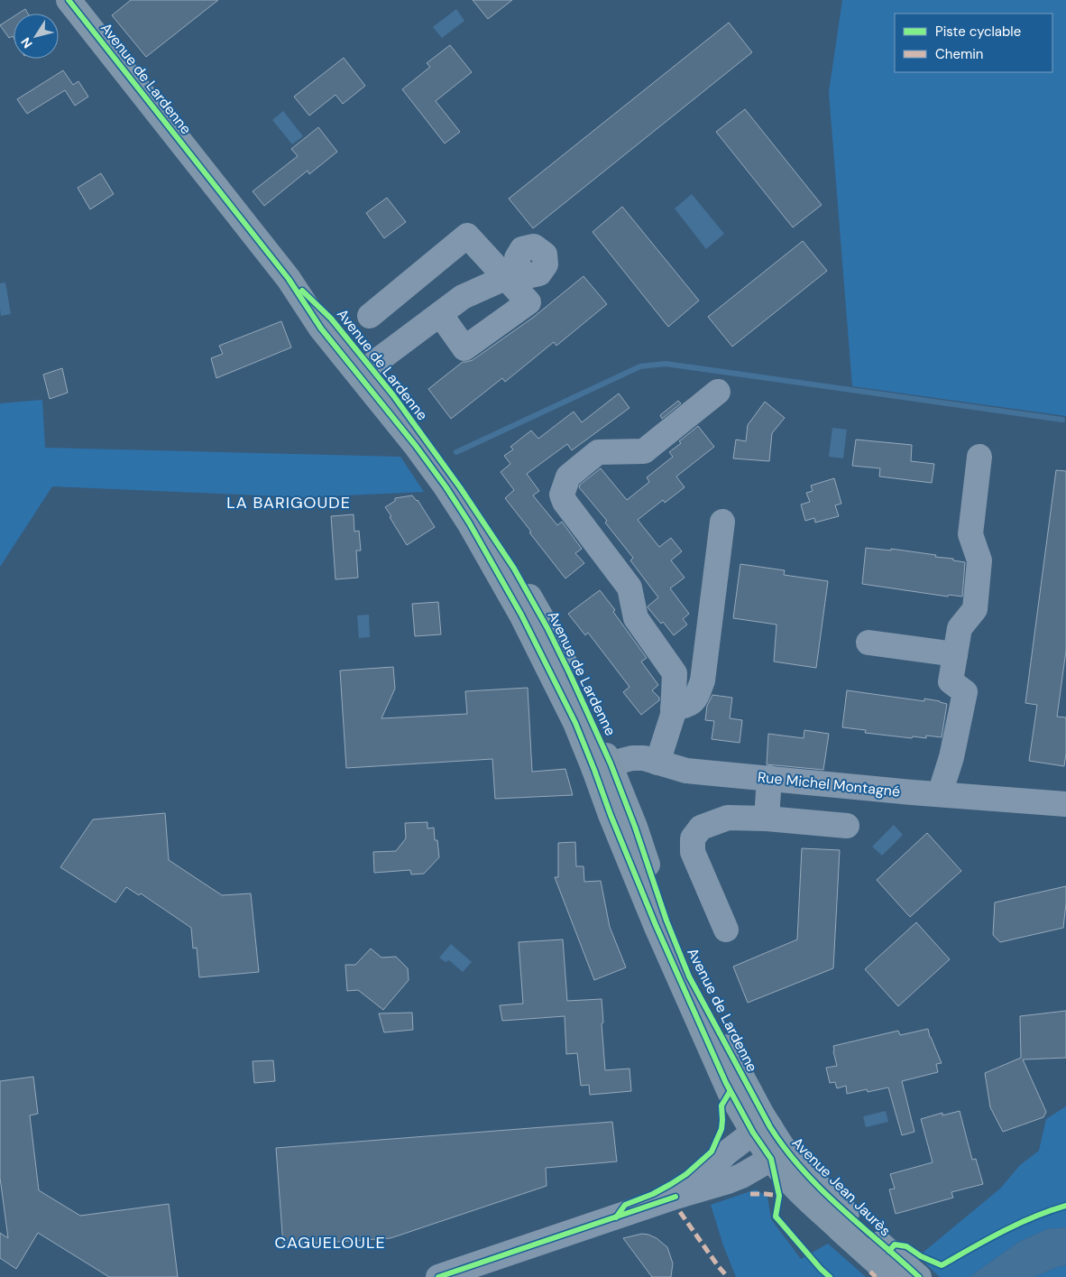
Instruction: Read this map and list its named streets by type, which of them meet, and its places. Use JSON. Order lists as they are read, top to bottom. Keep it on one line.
{"streets":{"main road":["Avenue de Lardenne","Avenue Jean Jaurès"],"street":["Rue Michel Montagné"]},"crossings":[["Avenue de Lardenne","Rue Michel Montagné"],["Avenue de Lardenne","Avenue Jean Jaurès"]],"districts":["LA BARIGOUDE","CAGUELOULE"],"legend":["Piste cyclable","Chemin"],"north":"bottom left"}
